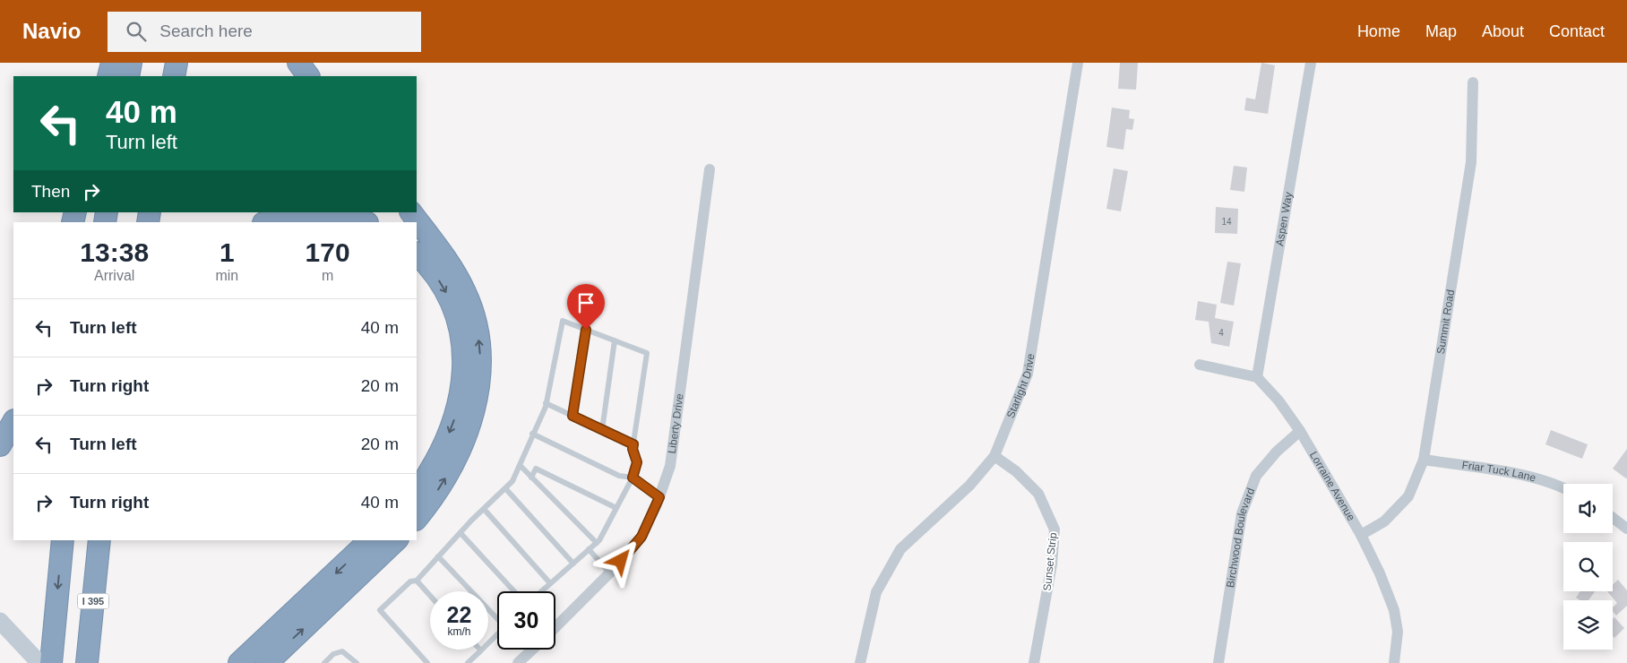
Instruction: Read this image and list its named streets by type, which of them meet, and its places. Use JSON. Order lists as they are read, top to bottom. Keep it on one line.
{"streets":{"highway":["I 395"],"street":["Aspen Way","Summit Road","Starlight Drive","Liberty Drive","Friar Tuck Lane","Lorraine Avenue","Birchwood Boulevard","Sunset Strip"]},"crossings":[["Aspen Way","Lorraine Avenue"],["Summit Road","Friar Tuck Lane"],["Summit Road","Lorraine Avenue"],["Starlight Drive","Sunset Strip"],["Lorraine Avenue","Birchwood Boulevard"]],"house_numbers":["14","4"],"page":{"header":"Navio","search":"Search here","nav":["Home","Map","About","Contact"],"turn":["40 m","Turn left"],"then":"Then","eta":["13:38","Arrival","1","min","170","m"],"list":[{"name":"Turn left","value":"40 m"},{"name":"Turn right","value":"20 m"},{"name":"Turn left","value":"20 m"},{"name":"Turn right","value":"40 m"}],"speed":"22 km/h","limit":"30"}}
